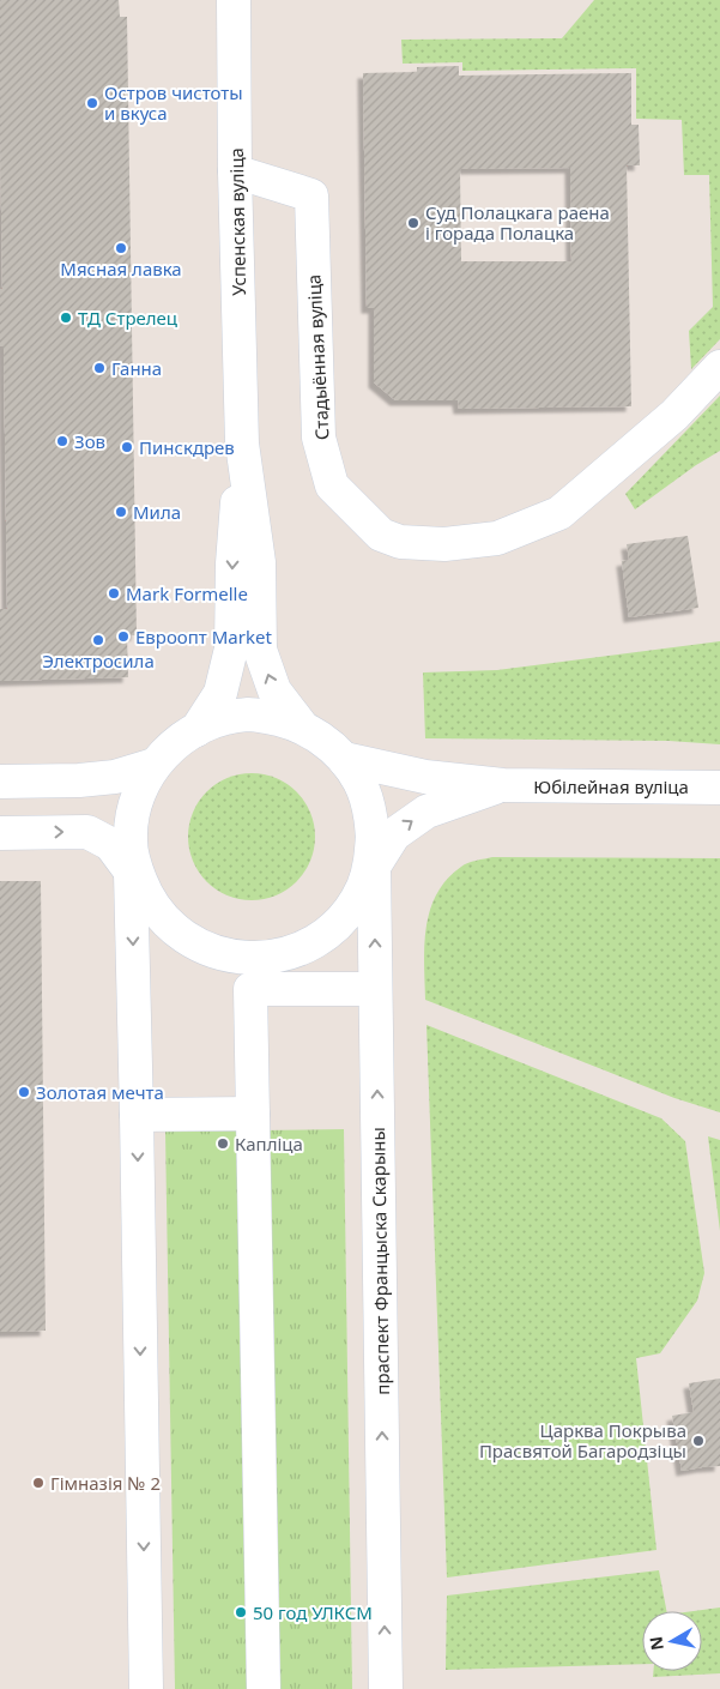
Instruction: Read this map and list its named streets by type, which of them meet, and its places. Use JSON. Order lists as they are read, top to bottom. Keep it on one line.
{"streets":{"street":["Успенская вуліца","Стадыённая вуліца","Юбілейная вуліца","праспект Францыска Скарыны"]},"crossings":[["Успенская вуліца","Стадыённая вуліца"],["Юбілейная вуліца","праспект Францыска Скарыны"]],"places":["Остров чистоты и вкуса","Суд Полацкага раена і горада Полацка","Мясная лавка","ТД Стрелец","Ганна","Зов","Пинскдрев","Мила","Mark Formelle","Евроопт Market","Электросила","Золотая мечта","Капліца","Царква Покрыва Прасвятой Багародзіцы","Гімназія № 2","50 год УЛКСМ"],"north":"left"}
